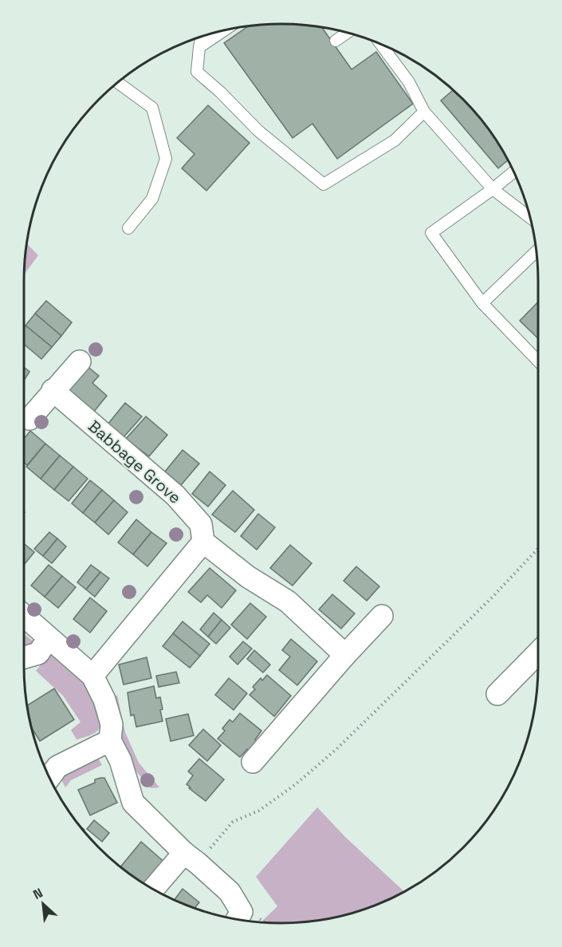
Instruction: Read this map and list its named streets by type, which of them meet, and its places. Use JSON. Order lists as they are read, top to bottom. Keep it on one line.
{"streets":{"street":["Babbage Grove"]},"north":"top left"}
